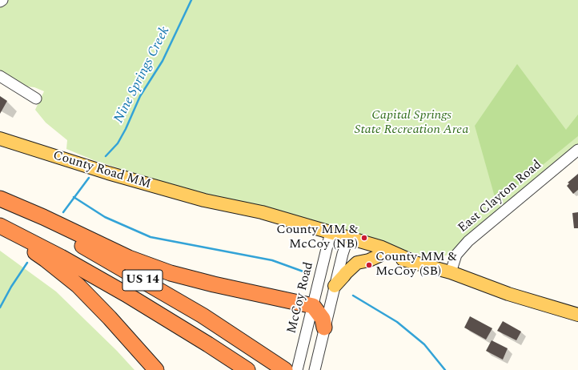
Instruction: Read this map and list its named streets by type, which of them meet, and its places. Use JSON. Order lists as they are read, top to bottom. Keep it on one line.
{"streets":{"highway":["US 14"],"main road":["County Road MM"],"street":["East Clayton Road","McCoy Road"]},"crossings":[["County Road MM","East Clayton Road"],["County Road MM","McCoy Road"]],"water":["Nine Springs Creek"],"parks":["Capital Springs State Recreation Area"],"places":["County MM & McCoy (NB)","County MM & McCoy (SB)"]}
